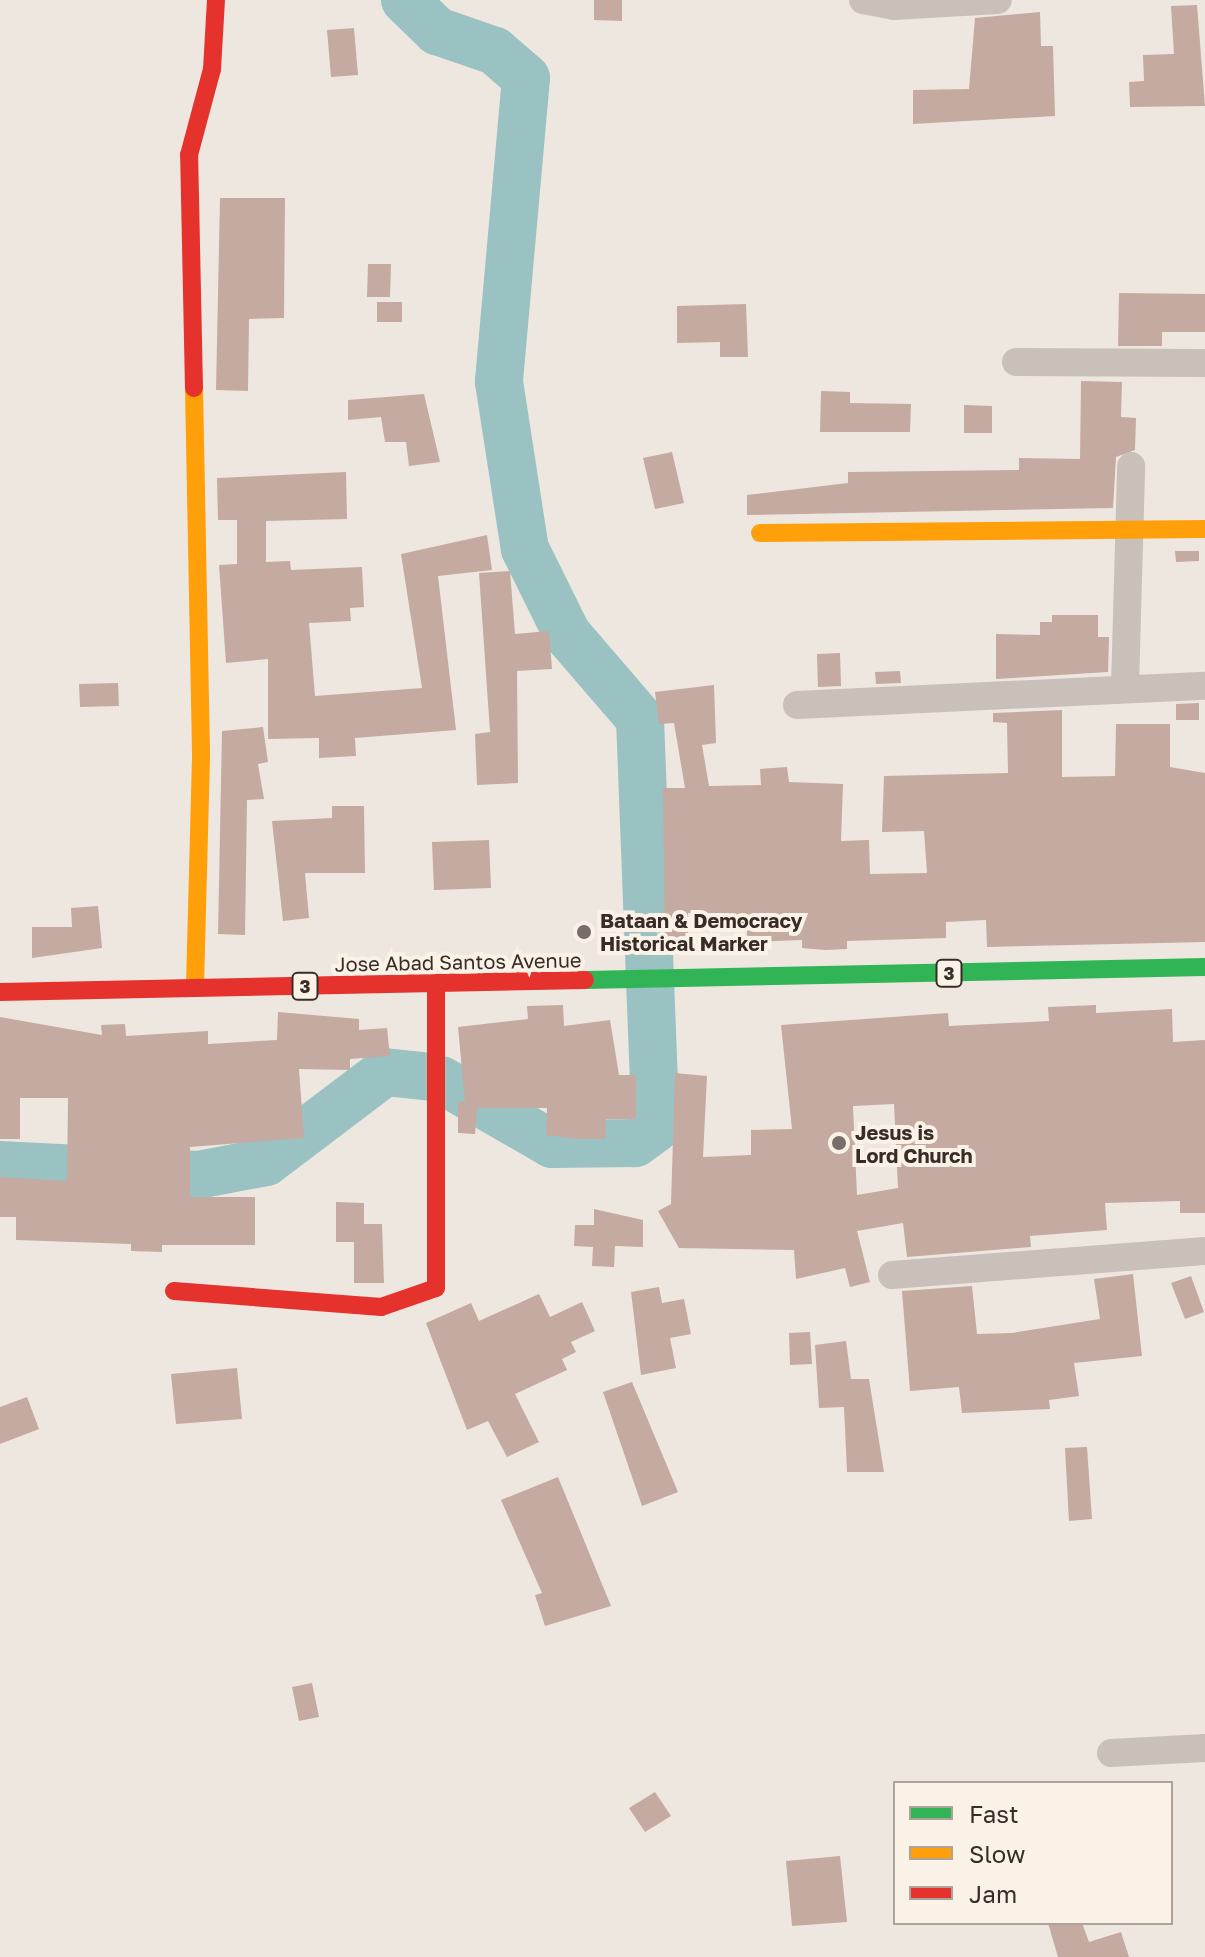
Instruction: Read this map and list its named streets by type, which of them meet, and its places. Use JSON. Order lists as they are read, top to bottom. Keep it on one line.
{"streets":{"main road":["Jose Abad Santos Avenue","3"]},"places":["Bataan & Democracy Historical Marker","Jesus is Lord Church"],"legend":["Fast","Slow","Jam"]}
